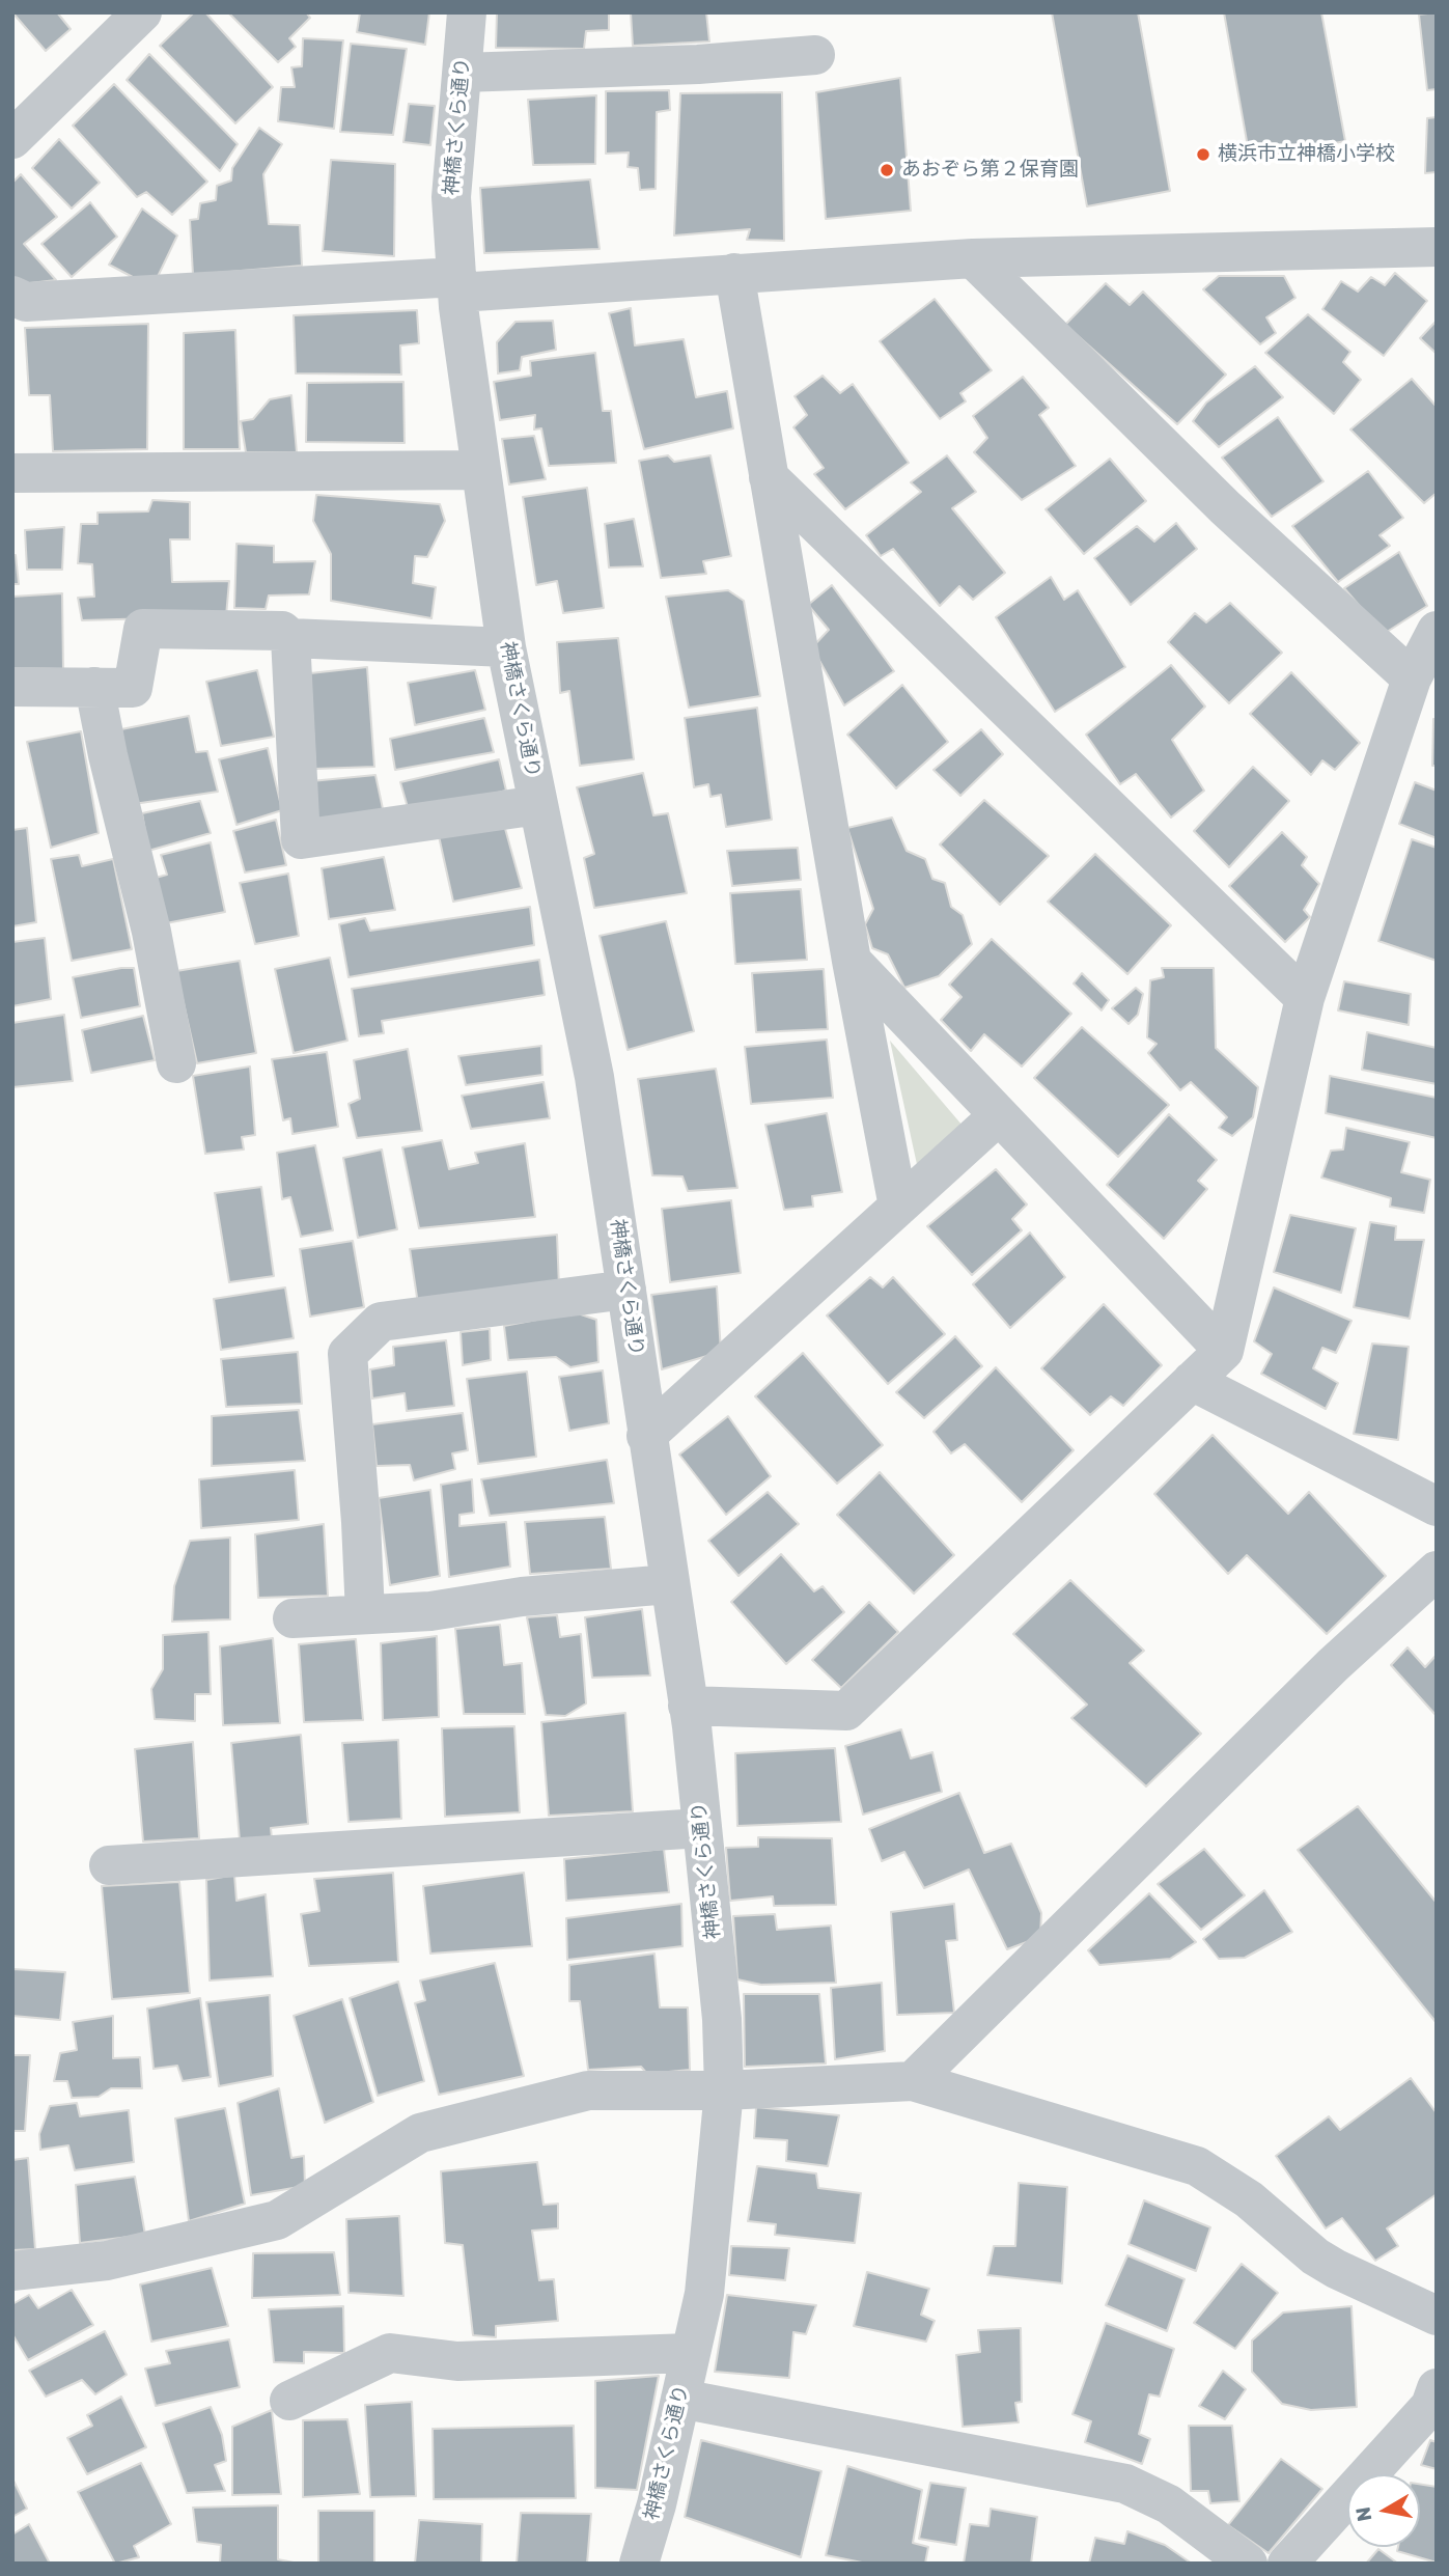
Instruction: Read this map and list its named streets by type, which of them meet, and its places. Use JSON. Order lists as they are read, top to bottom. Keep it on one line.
{"streets":{"street":["神橋さくら通り"]},"places":["横浜市立神橋小学校","あおぞら第２保育園"],"north":"left"}
